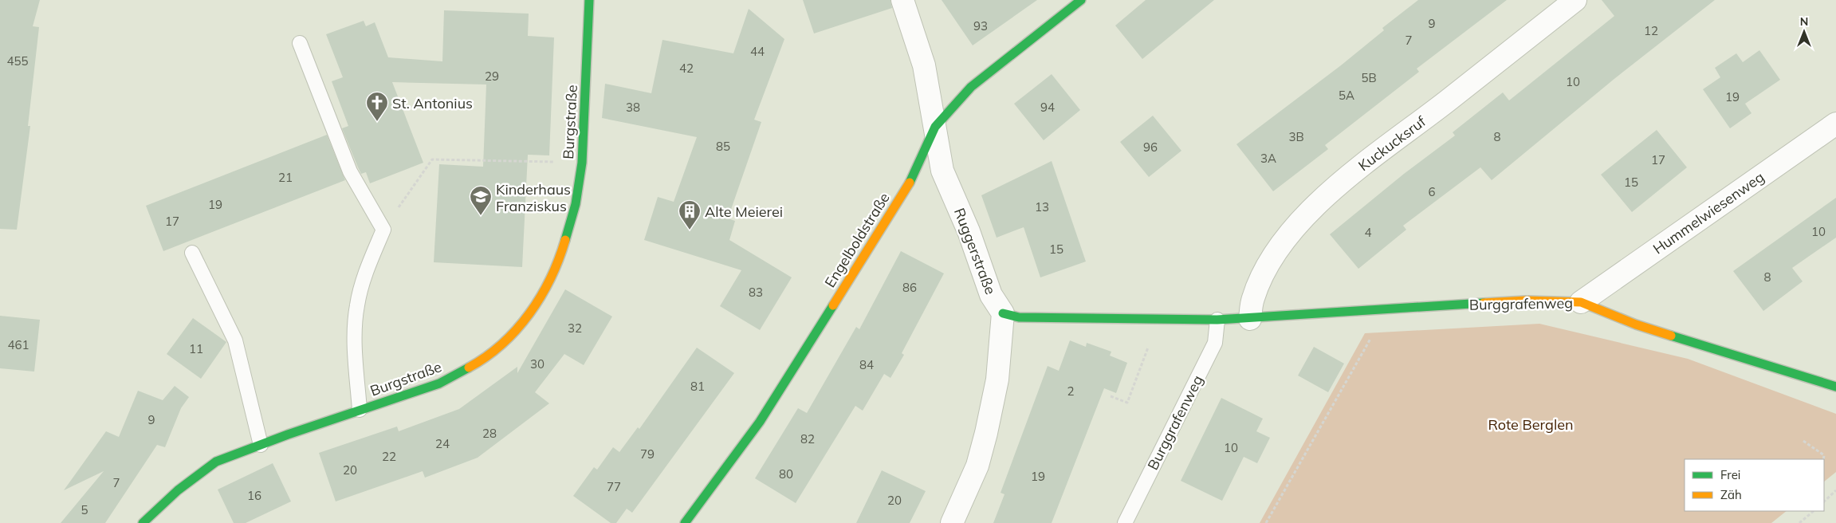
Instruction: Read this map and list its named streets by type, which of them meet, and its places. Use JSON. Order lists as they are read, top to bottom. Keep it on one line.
{"streets":{"street":["Burgstraße","Kuckucksruf","Hummelwiesenweg","Engelboldstraße","Ruggerstraße","Burggrafenweg"]},"crossings":[["Kuckucksruf","Burggrafenweg"],["Hummelwiesenweg","Burggrafenweg"],["Engelboldstraße","Ruggerstraße"],["Ruggerstraße","Burggrafenweg"]],"parks":["Rote Berglen"],"places":{"church":["St. Antonius"],"school or university":["Kinderhaus Franziskus"],"building":["Alte Meierei"]},"house_numbers":["9","93","12","7","44","455","42","29","5B","10","5A","19","38","94","3B","8","85","96","3A","17","21","15","6","19","13","17","10","4","15","8","86","83","32","461","11","30","84","81","2","9","28","82","24","10","79","22","20","80","19","7","77","16","20","5"],"legend":["Frei","Zäh"],"north":"top"}
